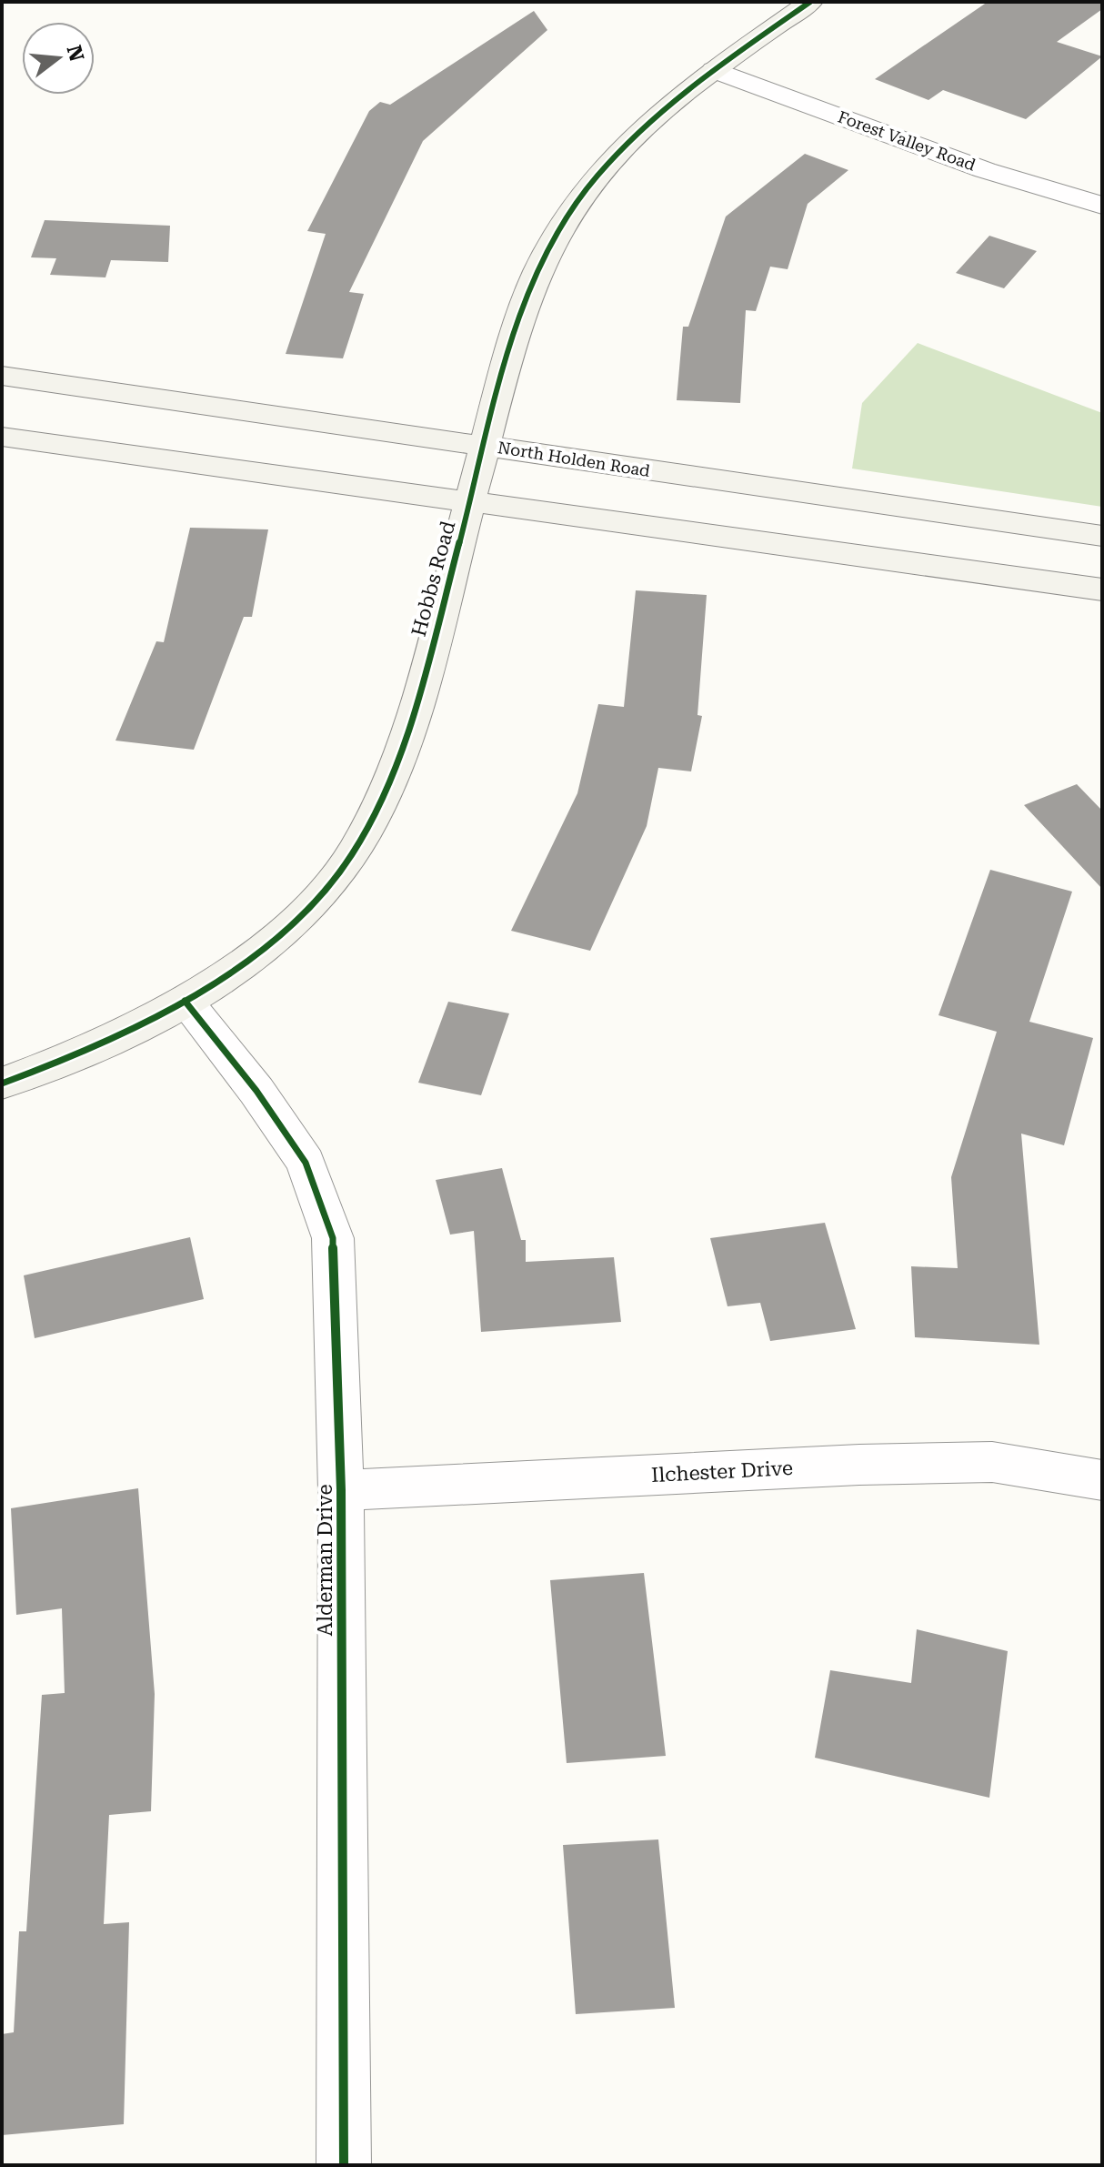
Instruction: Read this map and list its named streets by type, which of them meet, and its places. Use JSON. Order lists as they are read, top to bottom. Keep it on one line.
{"streets":{"main road":["North Holden Road","Hobbs Road"],"street":["Forest Valley Road","Ilchester Drive","Alderman Drive"]},"crossings":[["Forest Valley Road","Hobbs Road"],["North Holden Road","Hobbs Road"],["Hobbs Road","Alderman Drive"],["Ilchester Drive","Alderman Drive"]],"north":"right"}
